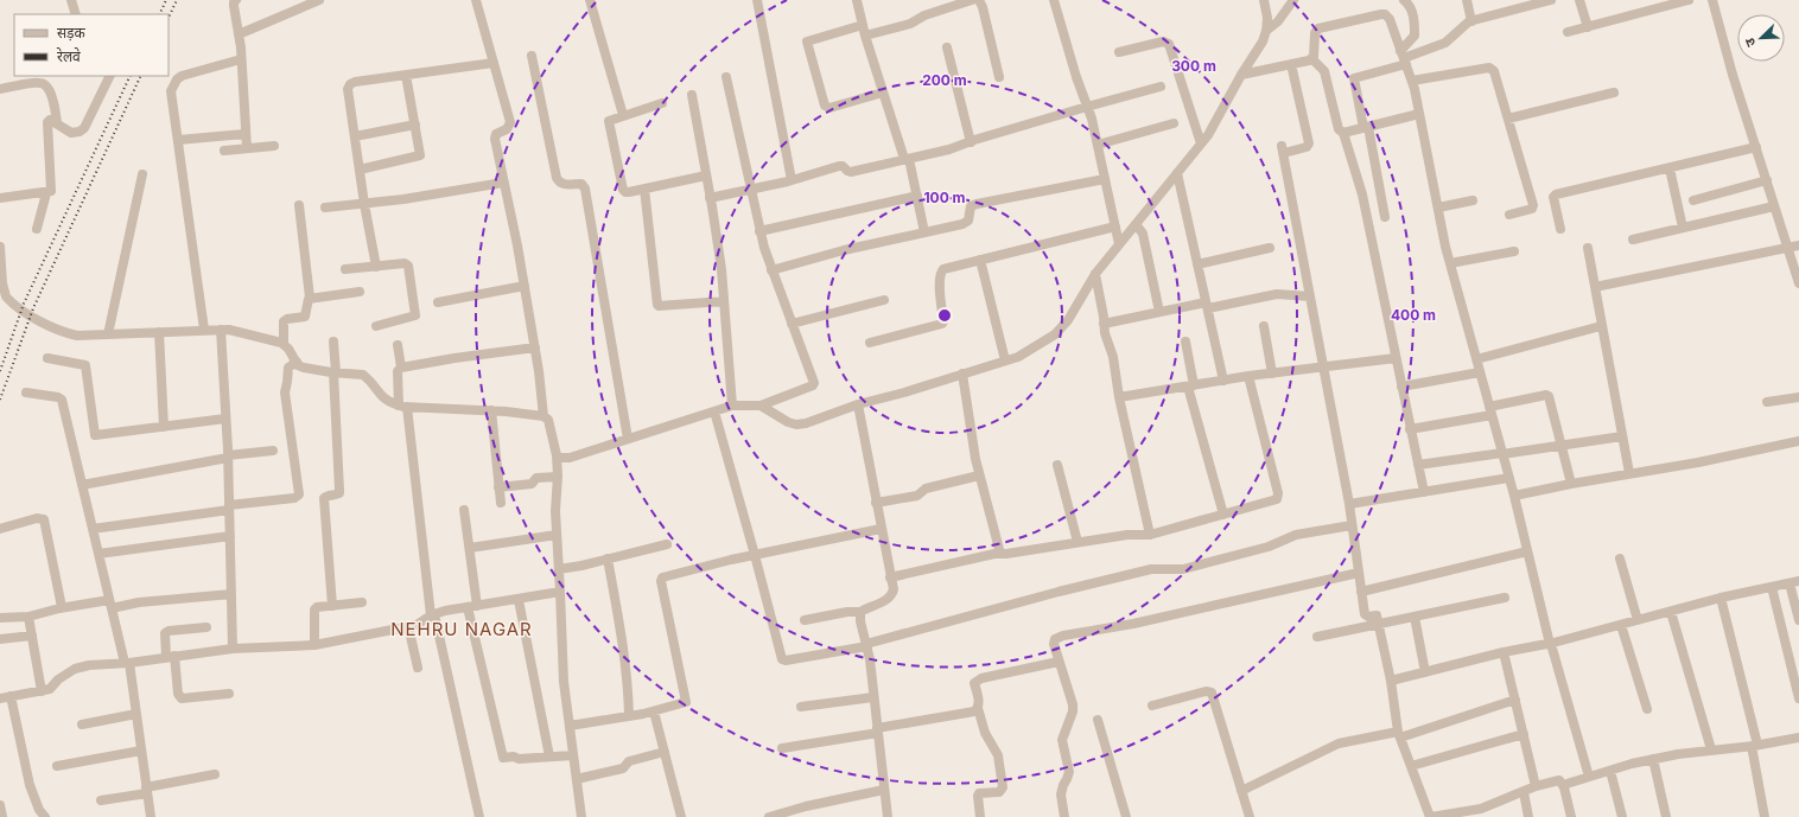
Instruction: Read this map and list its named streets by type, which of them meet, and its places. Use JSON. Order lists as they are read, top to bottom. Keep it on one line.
{"districts":["NEHRU NAGAR"],"legend":["सड़क","रेलवे"],"north":"bottom left","rings":["300 m","200 m","100 m","400 m"]}
